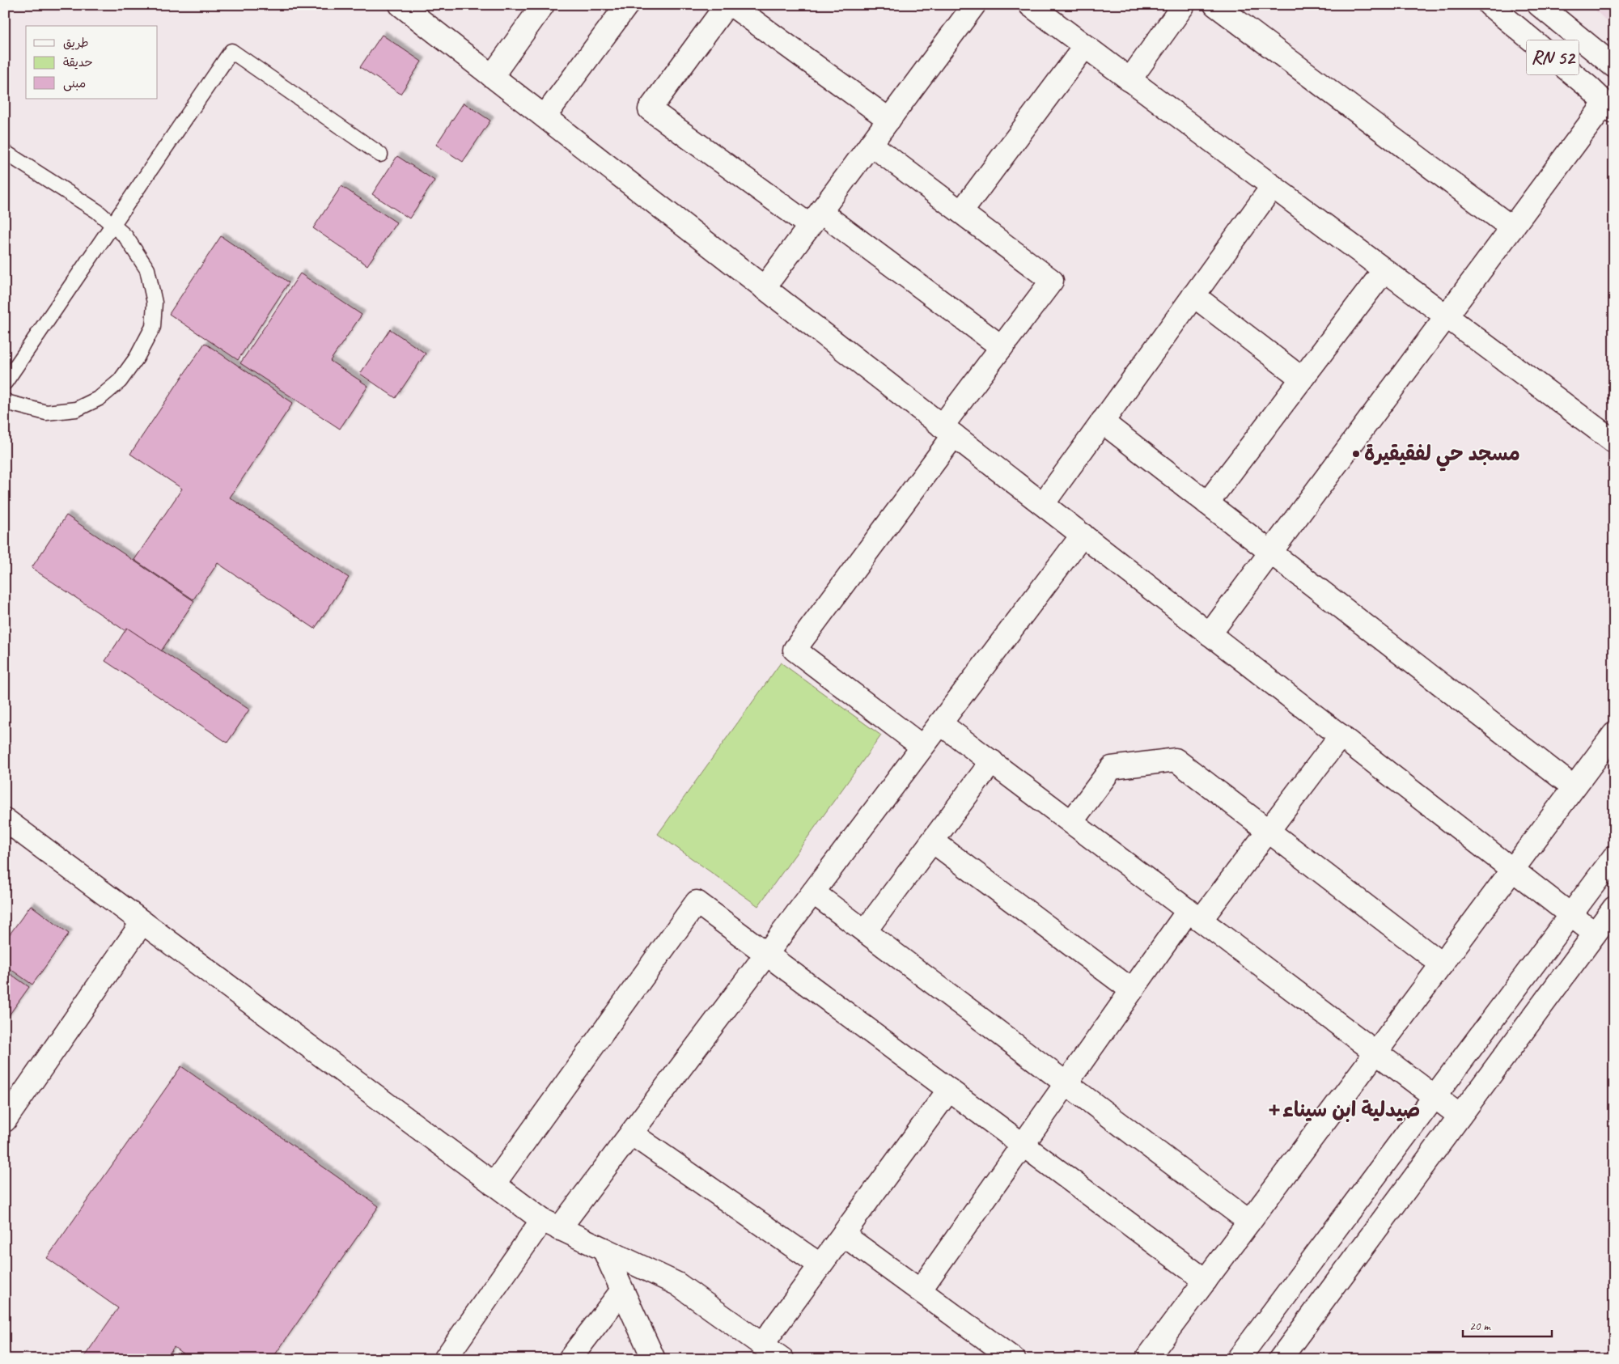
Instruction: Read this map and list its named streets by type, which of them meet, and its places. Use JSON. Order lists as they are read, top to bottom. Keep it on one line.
{"streets":{"street":["RN 52"]},"places":{"other":["مسجد حي لفقيقيرة"],"health":["صيدلية ابن سيناء"]},"legend":["طريق","حديقة","مبنى"],"scale_bar":"20 m"}
